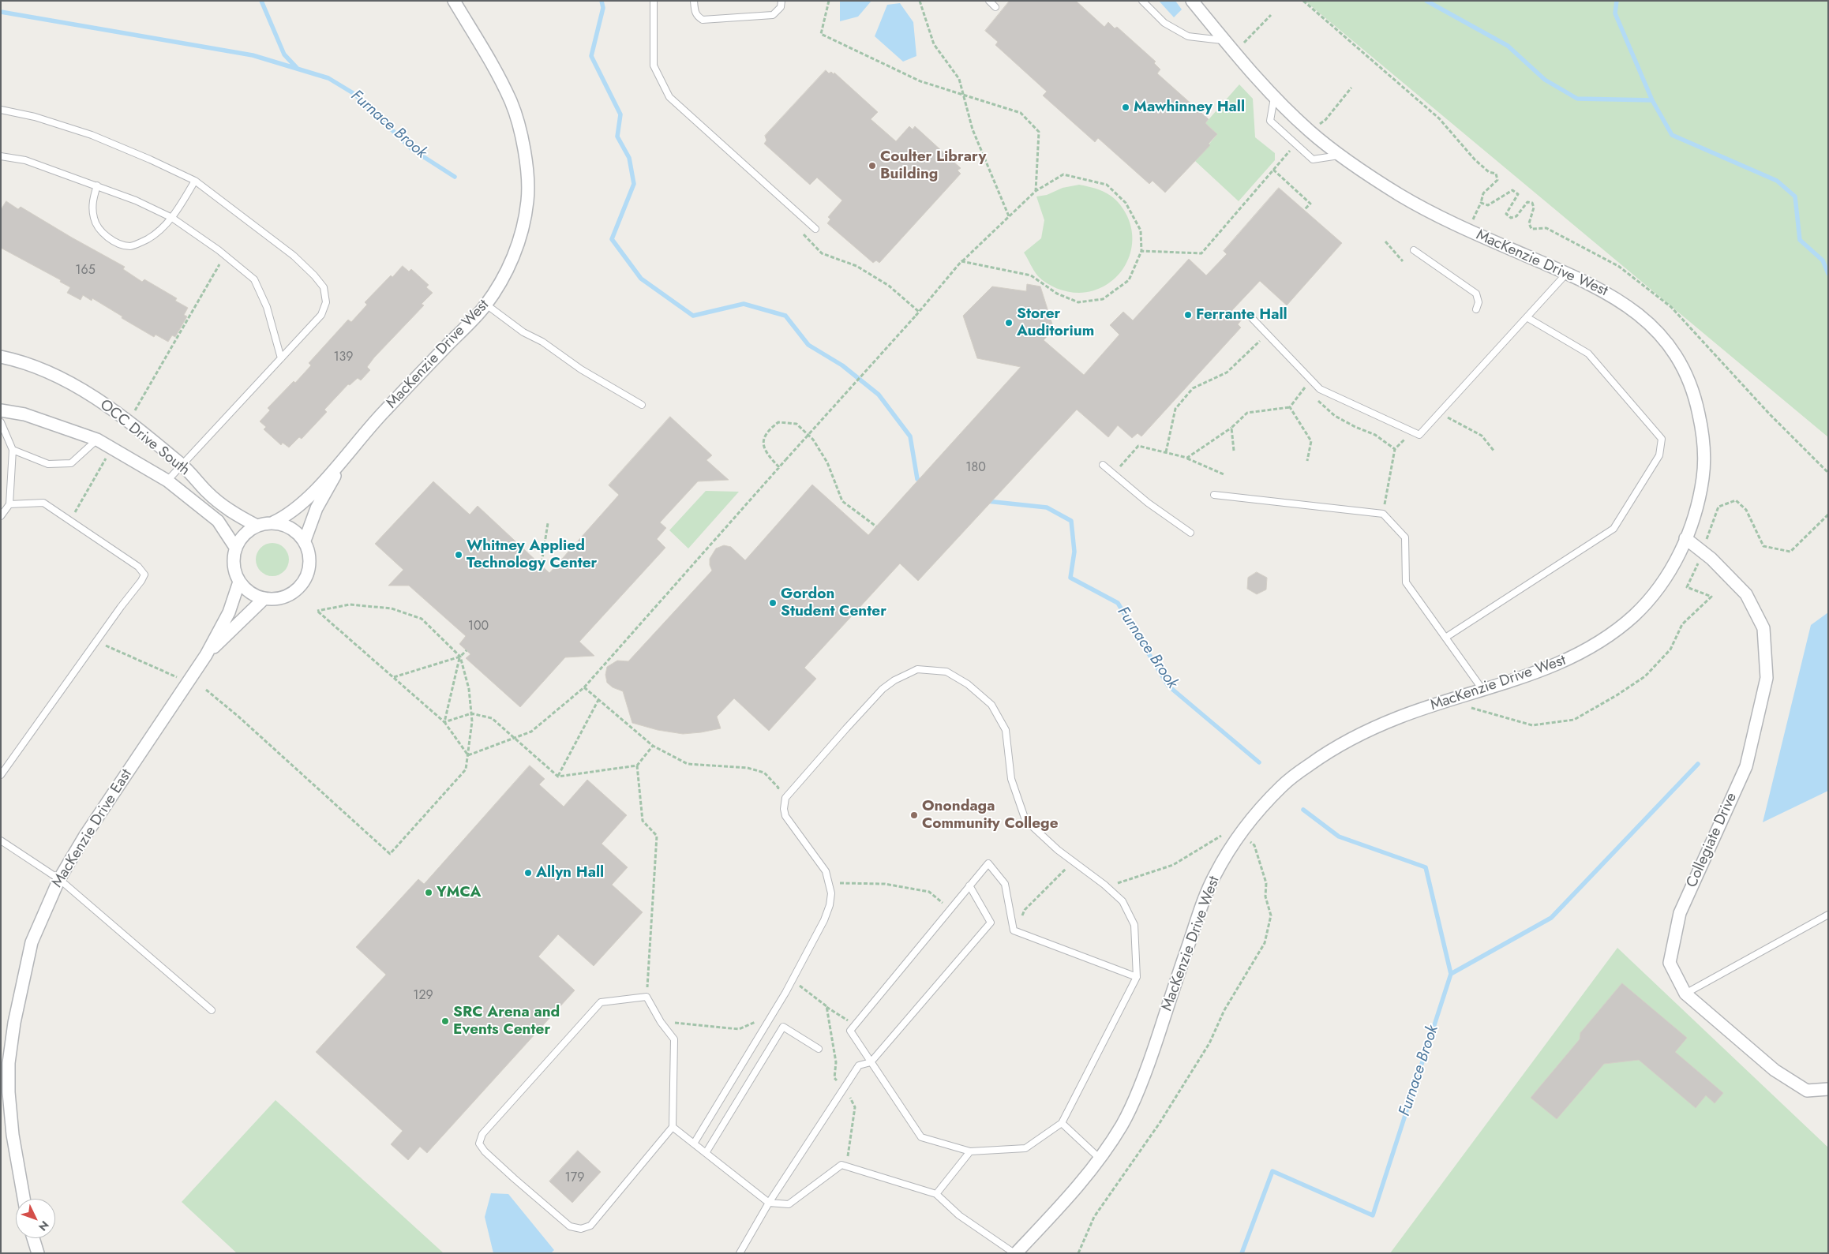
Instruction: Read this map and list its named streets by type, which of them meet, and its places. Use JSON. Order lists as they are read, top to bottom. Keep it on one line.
{"streets":{"street":["MacKenzie Drive West","OCC Drive South","MacKenzie Drive East","Collegiate Drive"]},"crossings":[["MacKenzie Drive West","OCC Drive South"],["MacKenzie Drive West","MacKenzie Drive East"],["MacKenzie Drive West","Collegiate Drive"],["OCC Drive South","MacKenzie Drive East"]],"water":["Furnace Brook"],"places":["Mawhinney Hall","Coulter Library Building","Ferrante Hall","Storer Auditorium","Whitney Applied Technology Center","Gordon Student Center","Onondaga Community College","Allyn Hall","YMCA","SRC Arena and Events Center"],"house_numbers":["165","139","180","100","129","179"],"north":"bottom right"}
